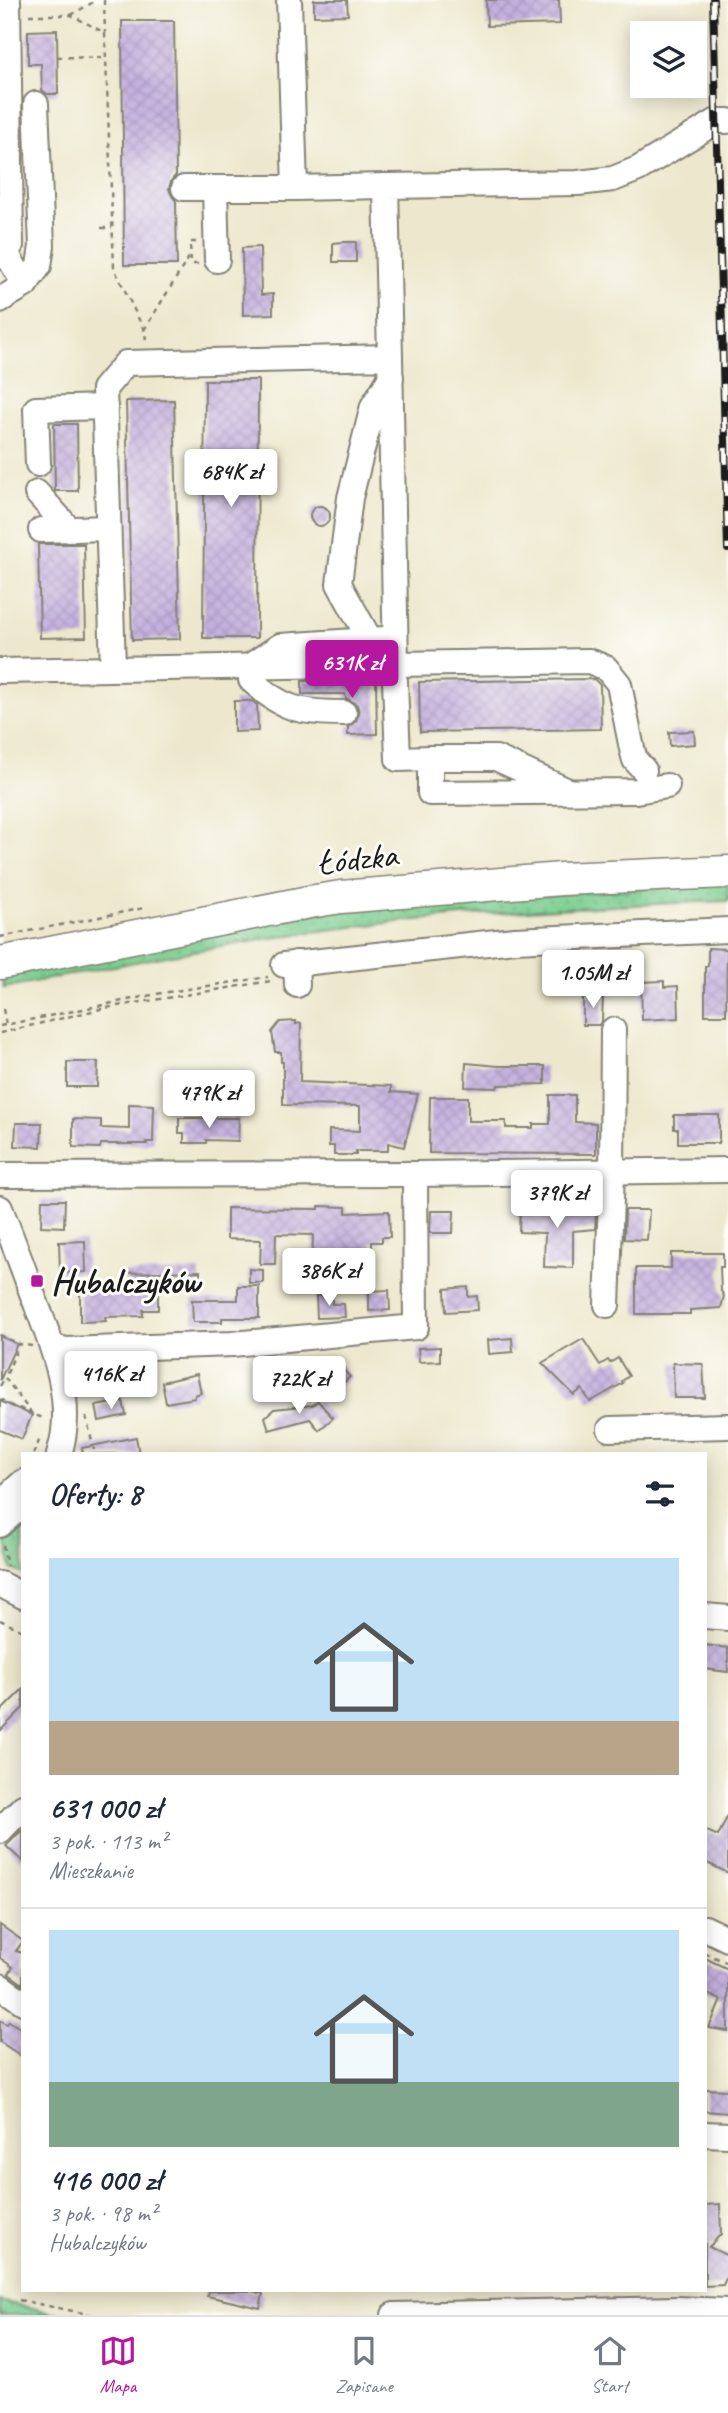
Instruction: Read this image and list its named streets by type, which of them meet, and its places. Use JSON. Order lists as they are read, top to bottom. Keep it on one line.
{"streets":{"main road":["Łódzka"]},"places":{"transit":["Hubalczyków"]},"page":{"price":["684K zł","631K zł","1.05M zł","479K zł","379K zł","386K zł","416K zł","722K zł"],"heading":"Oferty: 8","list":[{"name":"631 000 zł","note":"3 pok. · 113 m² · Mieszkanie"},{"name":"416 000 zł","note":"3 pok. · 98 m² · Hubalczyków"}],"tabs":["Mapa","Zapisane","Start"]}}
